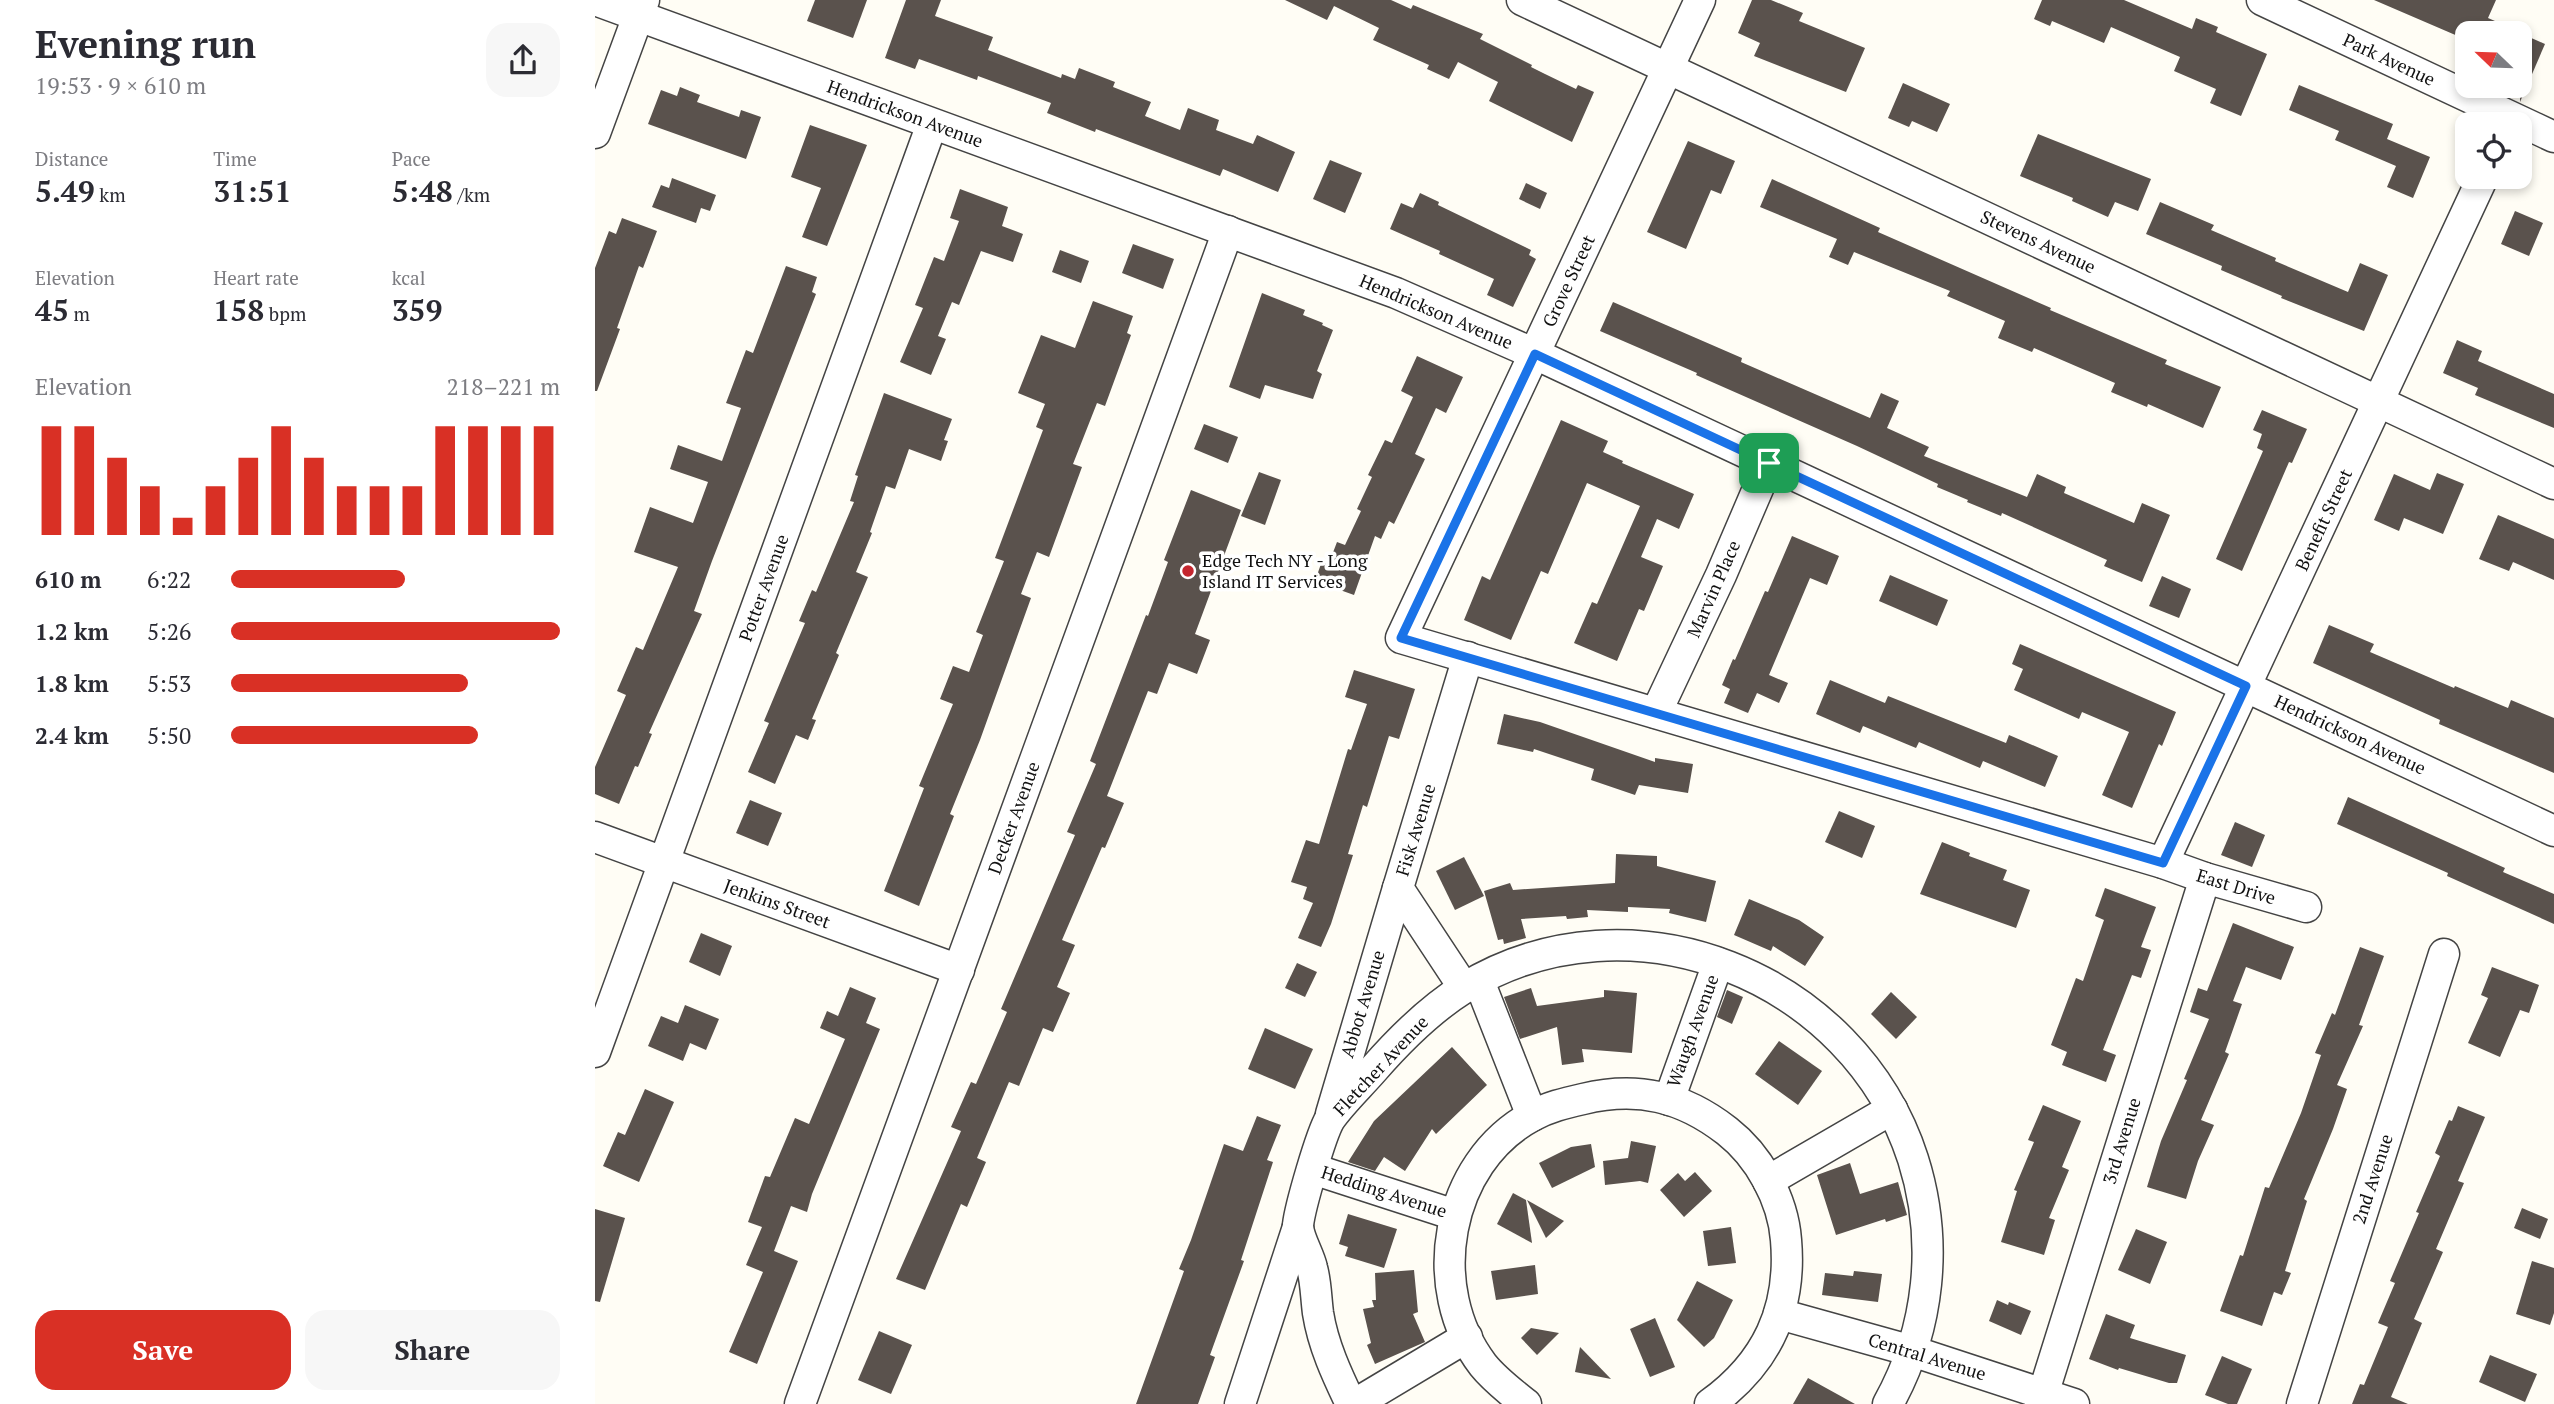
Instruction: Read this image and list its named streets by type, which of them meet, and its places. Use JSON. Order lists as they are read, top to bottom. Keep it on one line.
{"streets":{"street":["Park Avenue","Hendrickson Avenue","Stevens Avenue","Grove Street","Benefit Street","Potter Avenue","Marvin Place","Decker Avenue","Fisk Avenue","East Drive","Jenkins Street","Abbot Avenue","Waugh Avenue","Fletcher Avenue","3rd Avenue","2nd Avenue","Hedding Avenue","Central Avenue"]},"crossings":[["Hendrickson Avenue","Grove Street"],["Hendrickson Avenue","Benefit Street"],["Hendrickson Avenue","Potter Avenue"],["Hendrickson Avenue","Marvin Place"],["Hendrickson Avenue","Decker Avenue"],["Stevens Avenue","Grove Street"],["Stevens Avenue","Benefit Street"],["Grove Street","East Drive"],["Benefit Street","East Drive"],["Potter Avenue","Jenkins Street"],["Marvin Place","East Drive"],["Decker Avenue","Jenkins Street"],["Fisk Avenue","East Drive"],["Fisk Avenue","Abbot Avenue"],["Fisk Avenue","Fletcher Avenue"],["East Drive","3rd Avenue"],["Abbot Avenue","Fletcher Avenue"],["Waugh Avenue","Fletcher Avenue"],["Fletcher Avenue","Hedding Avenue"],["Fletcher Avenue","Central Avenue"],["3rd Avenue","Central Avenue"]],"places":["Edge Tech NY - Long Island IT Services"],"north":"top left","page":{"heading":["Evening run","19:53 · 9 × 610 m"],"stats":[["Distance","5.49 km"],["Time","31:51"],["Pace","5:48 /km"],["Elevation","45 m"],["Heart rate","158 bpm"],["kcal","359"]],"chart":["Elevation","218–221 m"],"list":[{"name":"610 m","note":"6:22"},{"name":"1.2 km","note":"5:26"},{"name":"1.8 km","note":"5:53"},{"name":"2.4 km","note":"5:50"}],"buttons":["Save","Share"]}}
